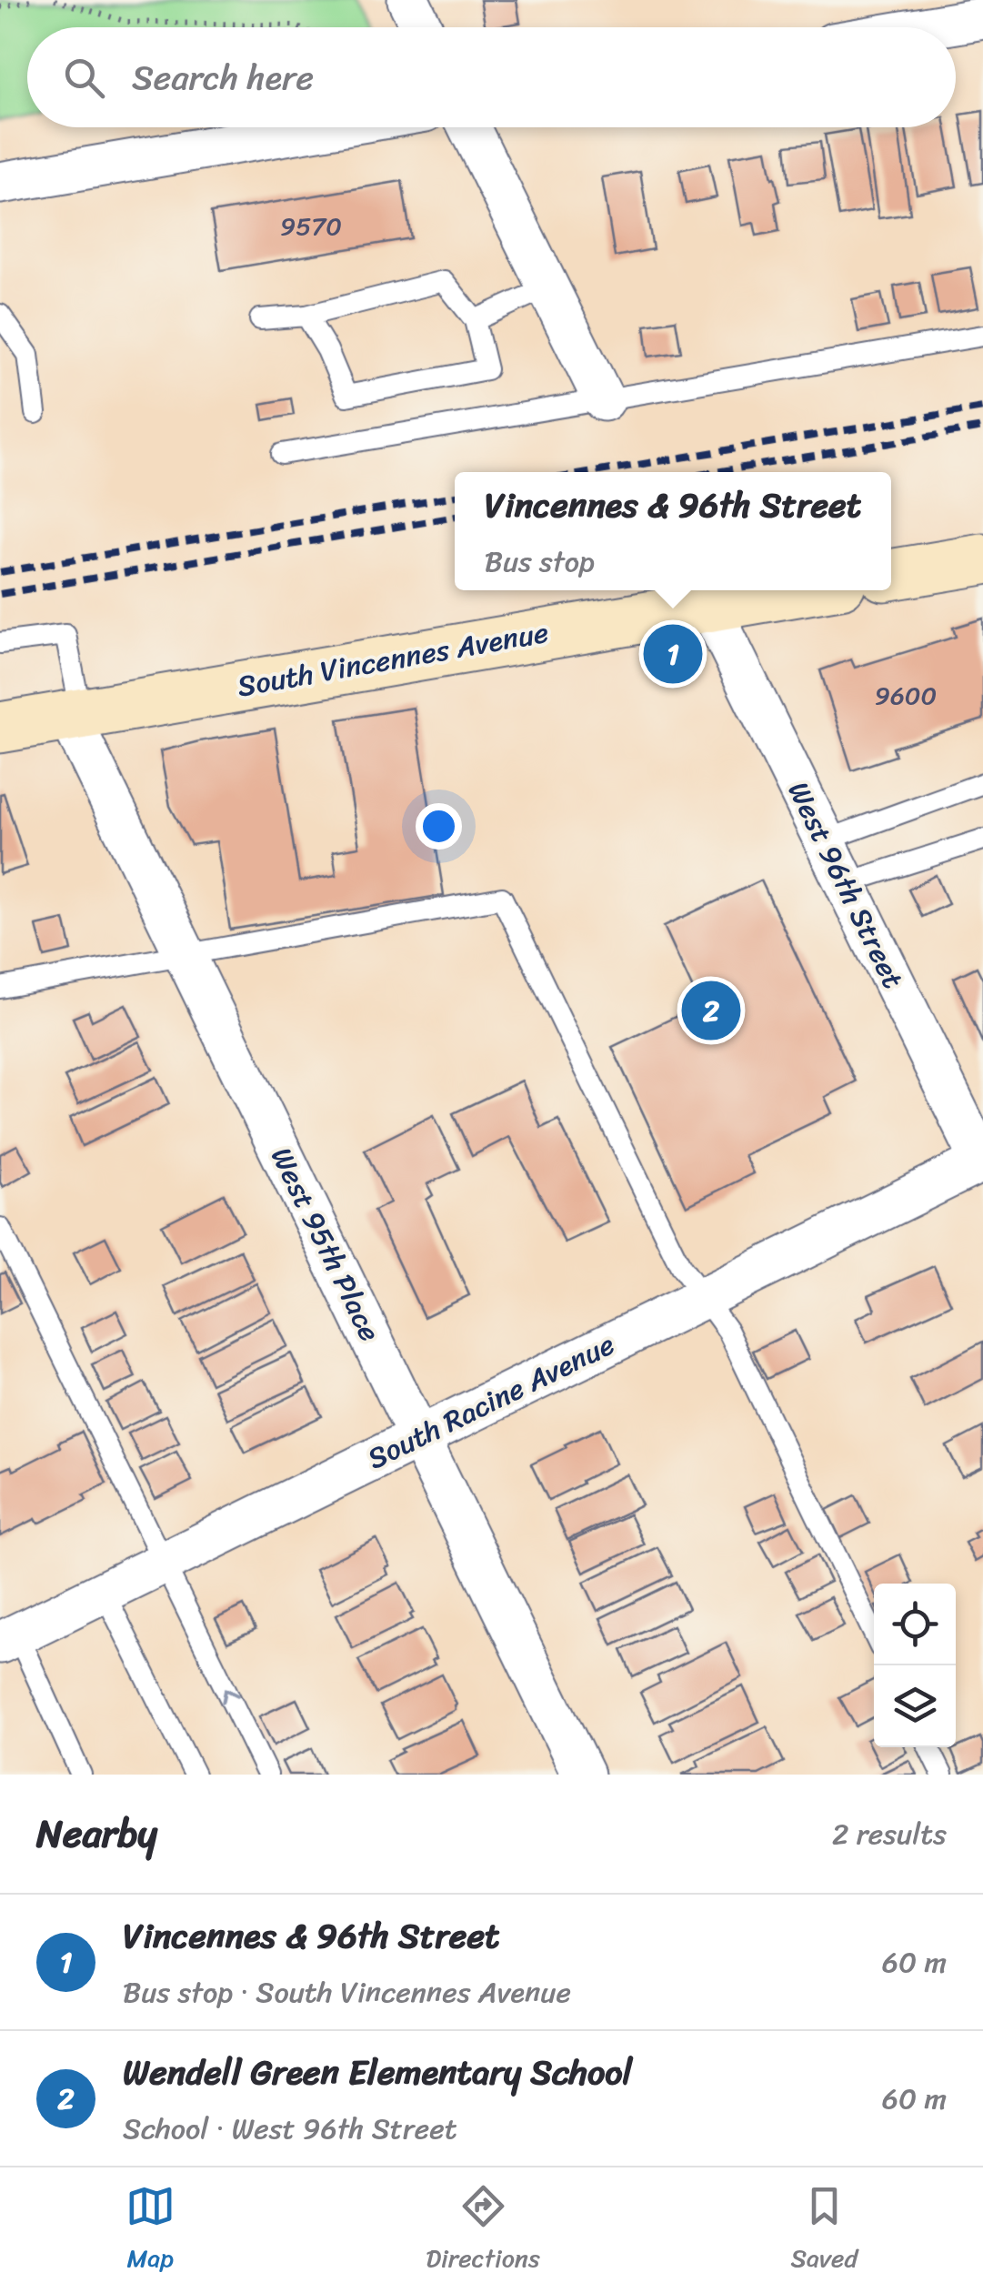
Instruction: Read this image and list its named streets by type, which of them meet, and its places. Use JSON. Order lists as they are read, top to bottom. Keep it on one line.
{"streets":{"main road":["South Vincennes Avenue"],"street":["West 96th Street","West 95th Place","South Racine Avenue"]},"crossings":[["South Vincennes Avenue","West 96th Street"],["South Vincennes Avenue","West 95th Place"],["West 96th Street","South Racine Avenue"],["West 95th Place","South Racine Avenue"]],"house_numbers":["9570","9600"],"page":{"search":"Search here","popup":["Vincennes & 96th Street","Bus stop"],"pins":["1","2"],"heading":["Nearby","2 results"],"list":[{"mark":"1","name":"Vincennes & 96th Street","note":"Bus stop · South Vincennes Avenue","value":"60 m"},{"mark":"2","name":"Wendell Green Elementary School","note":"School · West 96th Street","value":"60 m"}],"nav":["Map","Directions","Saved"]}}
